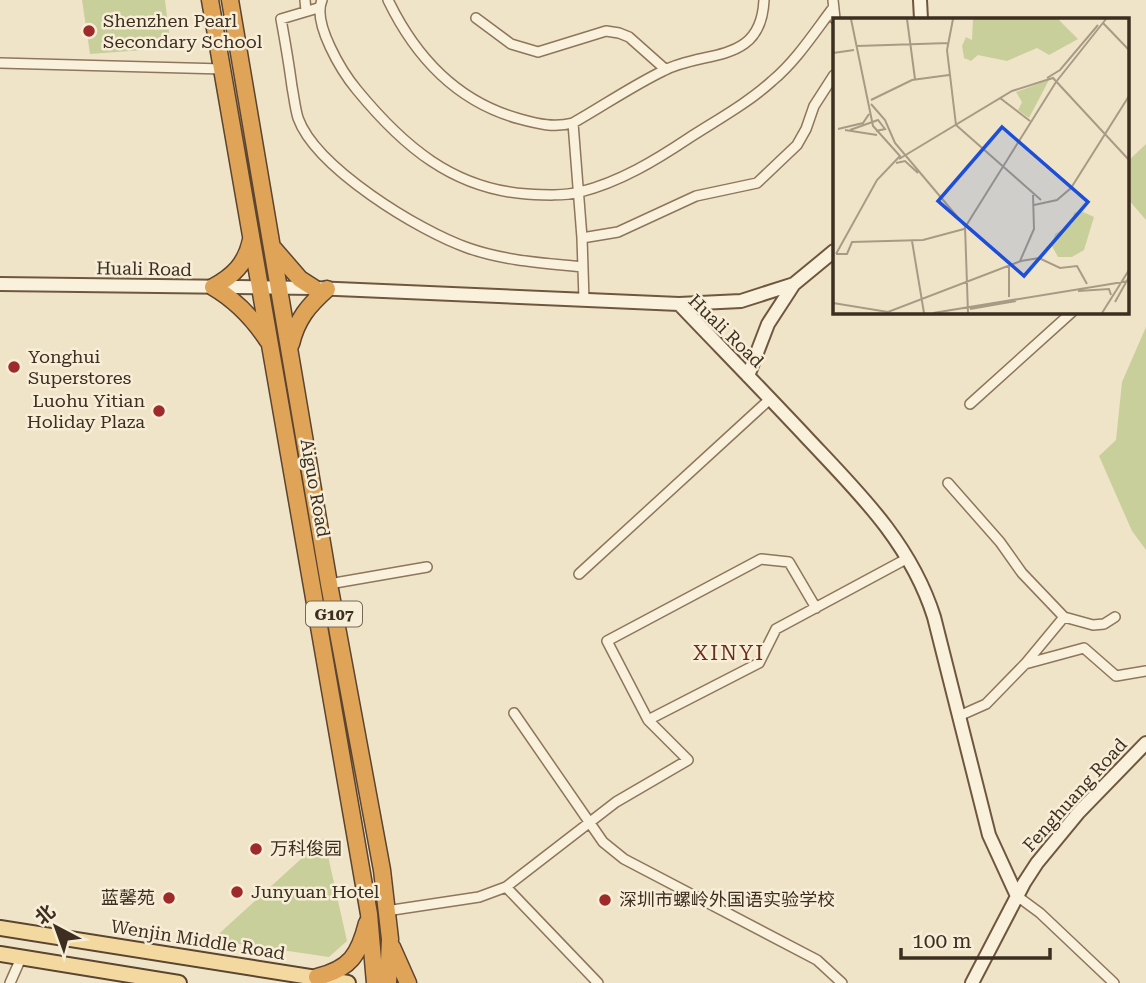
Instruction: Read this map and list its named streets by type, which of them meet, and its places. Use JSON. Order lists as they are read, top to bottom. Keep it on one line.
{"streets":{"highway":["Aiguo Road","G107"],"main road":["Wenjin Middle Road"],"street":["Huali Road","Fenghuang Road"]},"crossings":[["Huali Road","Aiguo Road"],["Huali Road","Fenghuang Road"]],"districts":["XINYI"],"places":["Shenzhen Pearl Secondary School","Yonghui Superstores","Luohu Yitian Holiday Plaza","万科俊园","Junyuan Hotel","蓝馨苑","深圳市螺岭外国语实验学校"],"scale_bar":"100 m","north":"top left"}
